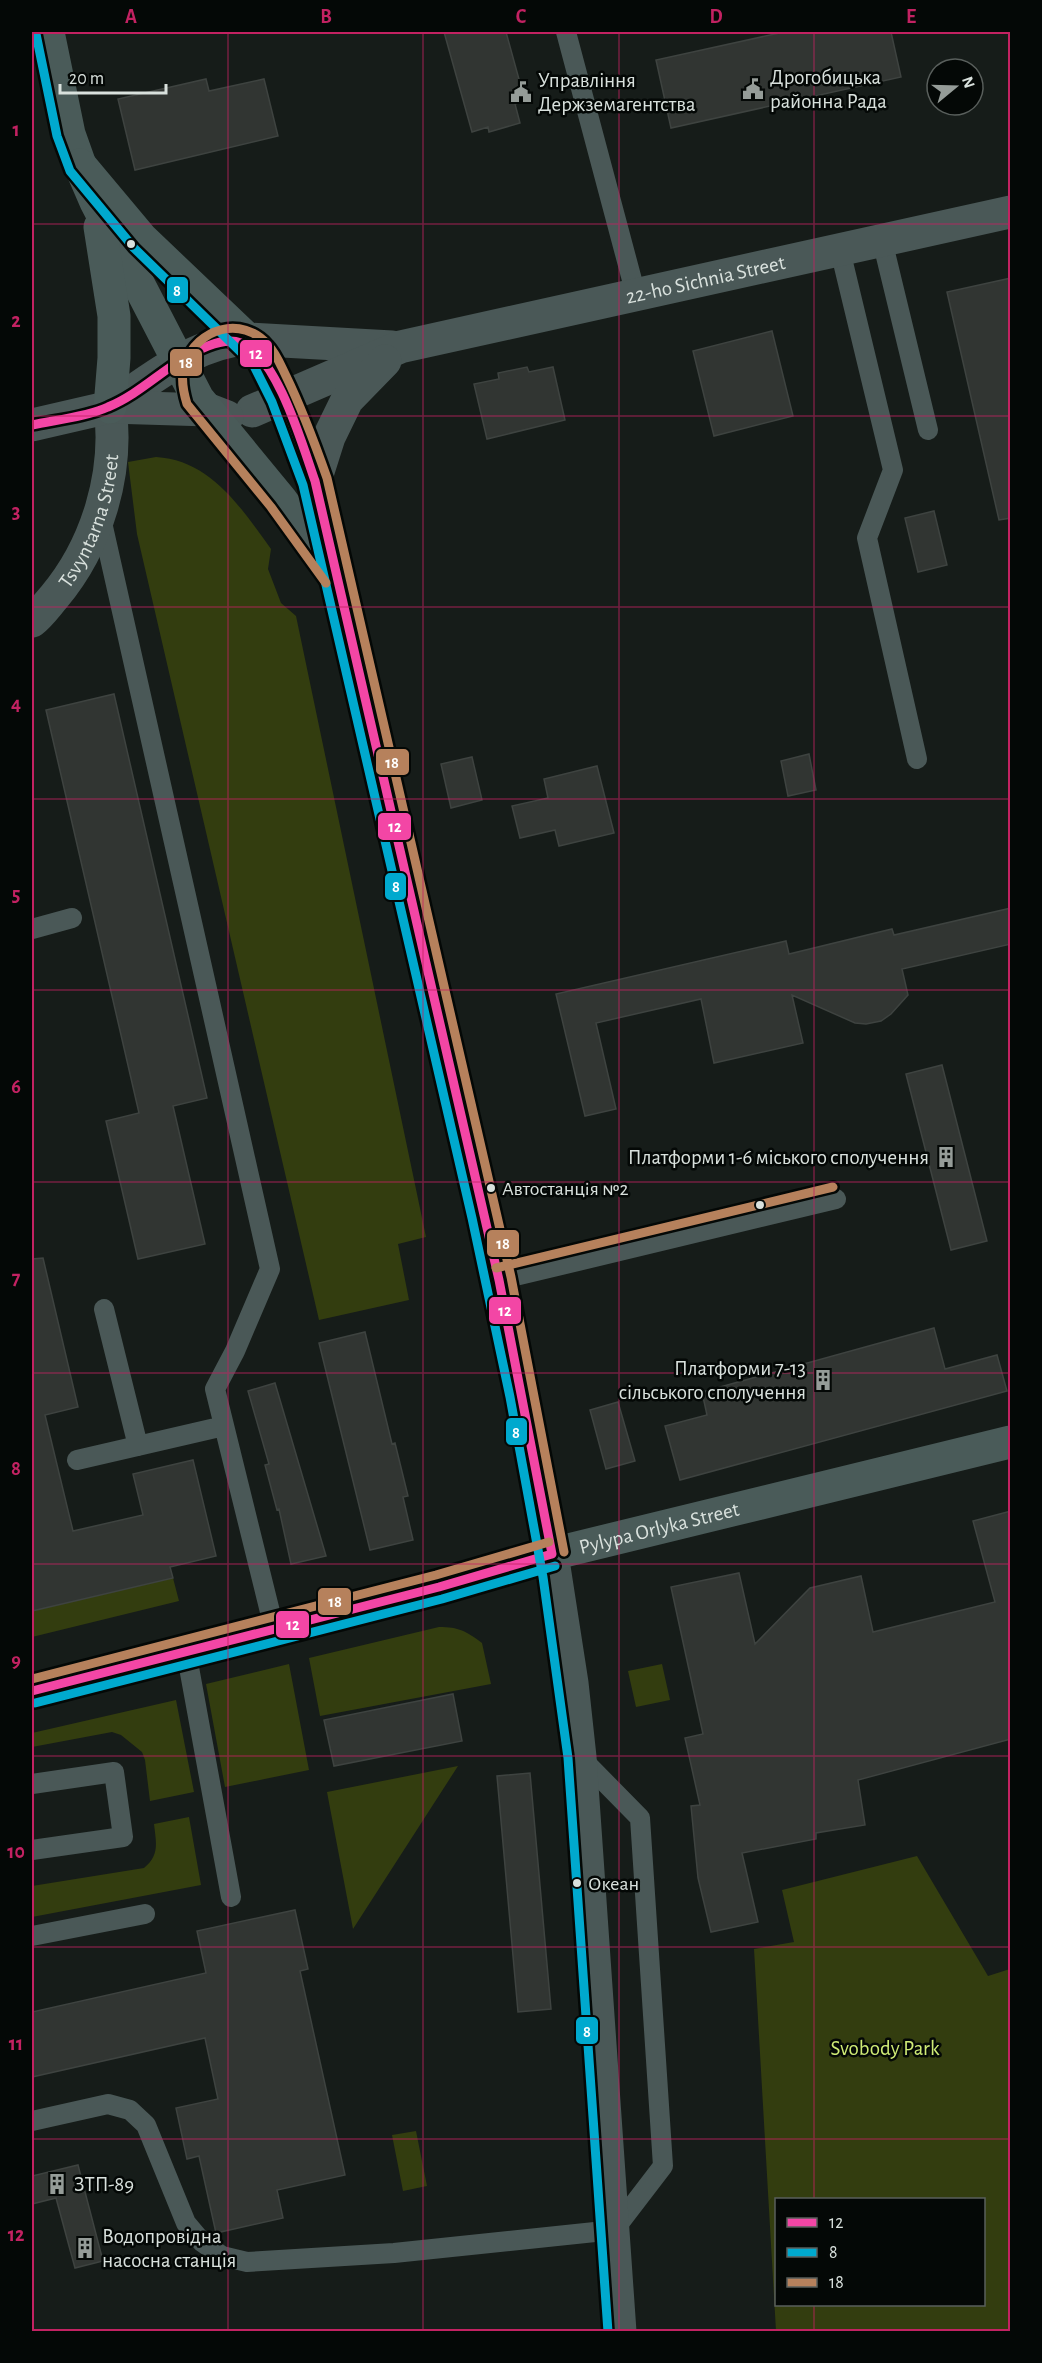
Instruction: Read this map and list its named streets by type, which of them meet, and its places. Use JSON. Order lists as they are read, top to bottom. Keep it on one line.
{"streets":{"main road":["Pylypa Orlyka Street"],"street":["22-ho Sichnia Street","Tsvyntarna Street"]},"parks":["Svobody Park"],"places":{"public building":["Дрогобицька районна Рада","Управління Держземагентства"],"building":["Платформи 1-6 міського сполучення","Платформи 7-13 сільського сполучення","ЗТП-89","Водопровідна насосна станція"],"other":["Автостанція №2","Океан"]},"lines":["transit line 8","transit line 18","transit line 12"],"legend":["12","8","18"],"scale_bar":"20 m","north":"right","grid":{"columns":["A","B","C","D","E"],"rows":["1","2","3","4","5","6","7","8","9","10","11","12"]}}
